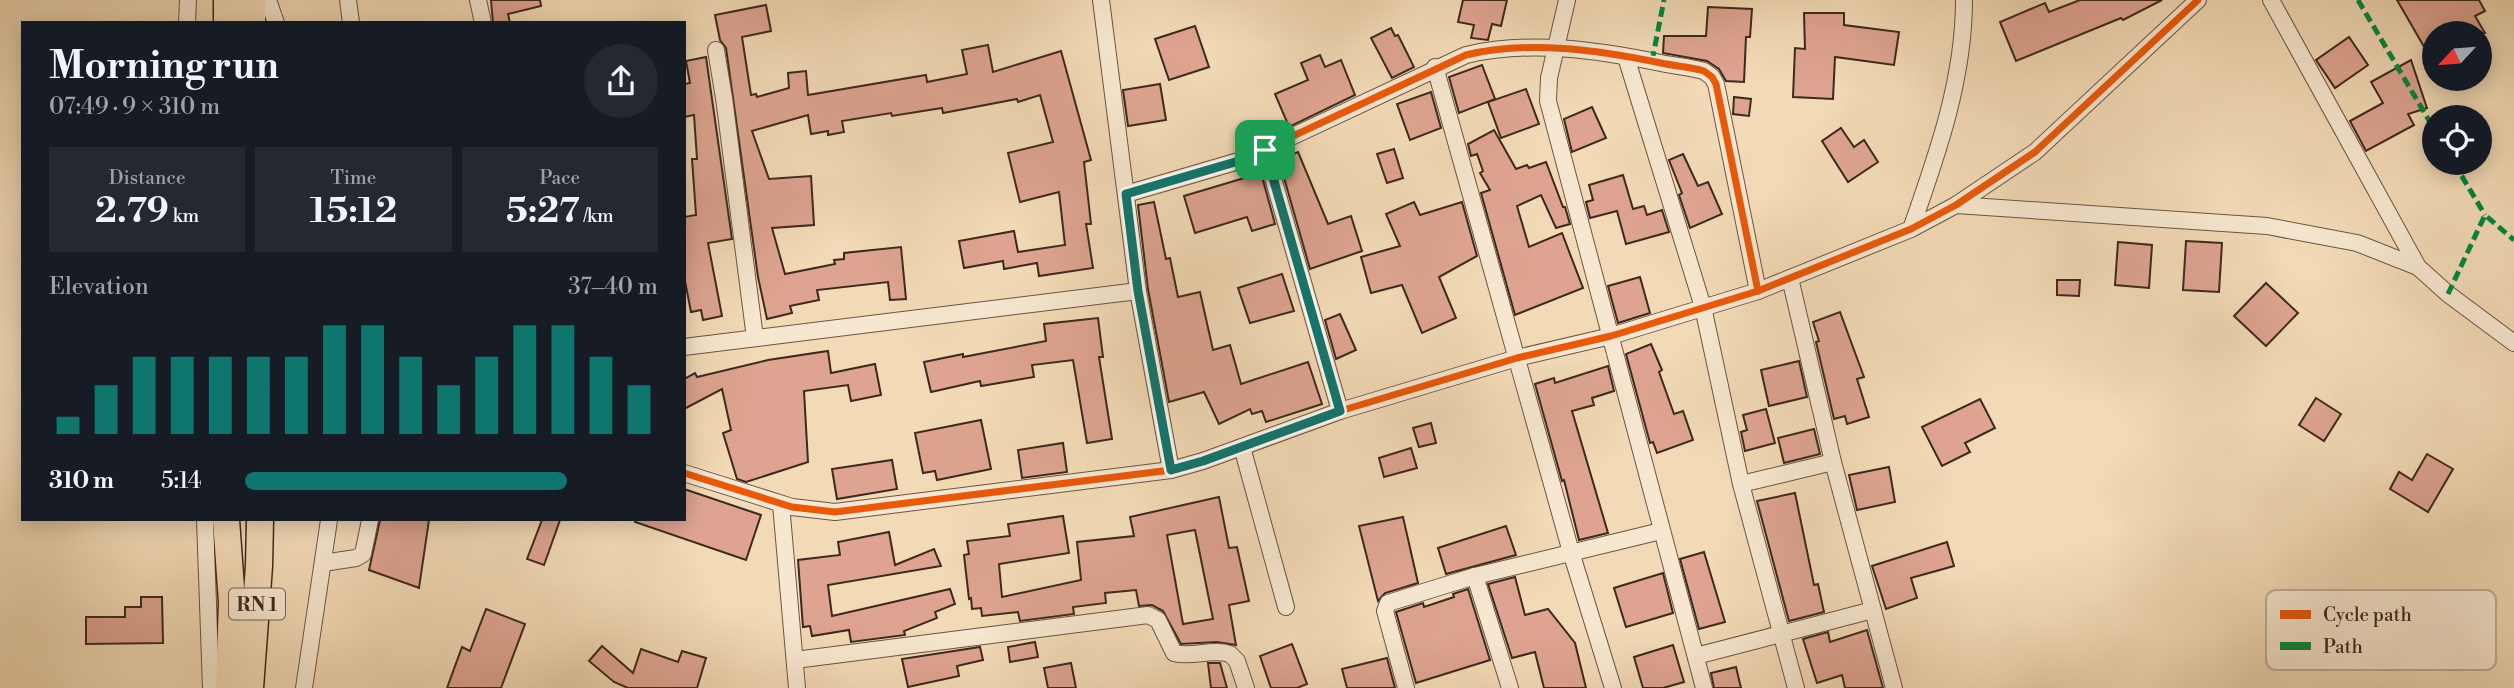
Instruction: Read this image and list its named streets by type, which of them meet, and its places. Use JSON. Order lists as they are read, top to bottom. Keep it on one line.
{"streets":{"highway":["RN 1"]},"legend":["Cycle path","Path"],"north":"bottom left","page":{"heading":["Morning run","07:49 · 9 × 310 m"],"stats":[["Distance","2.79 km"],["Time","15:12"],["Pace","5:27 /km"]],"chart":["Elevation","37–40 m"],"list":[{"name":"310 m","note":"5:14"}]}}
